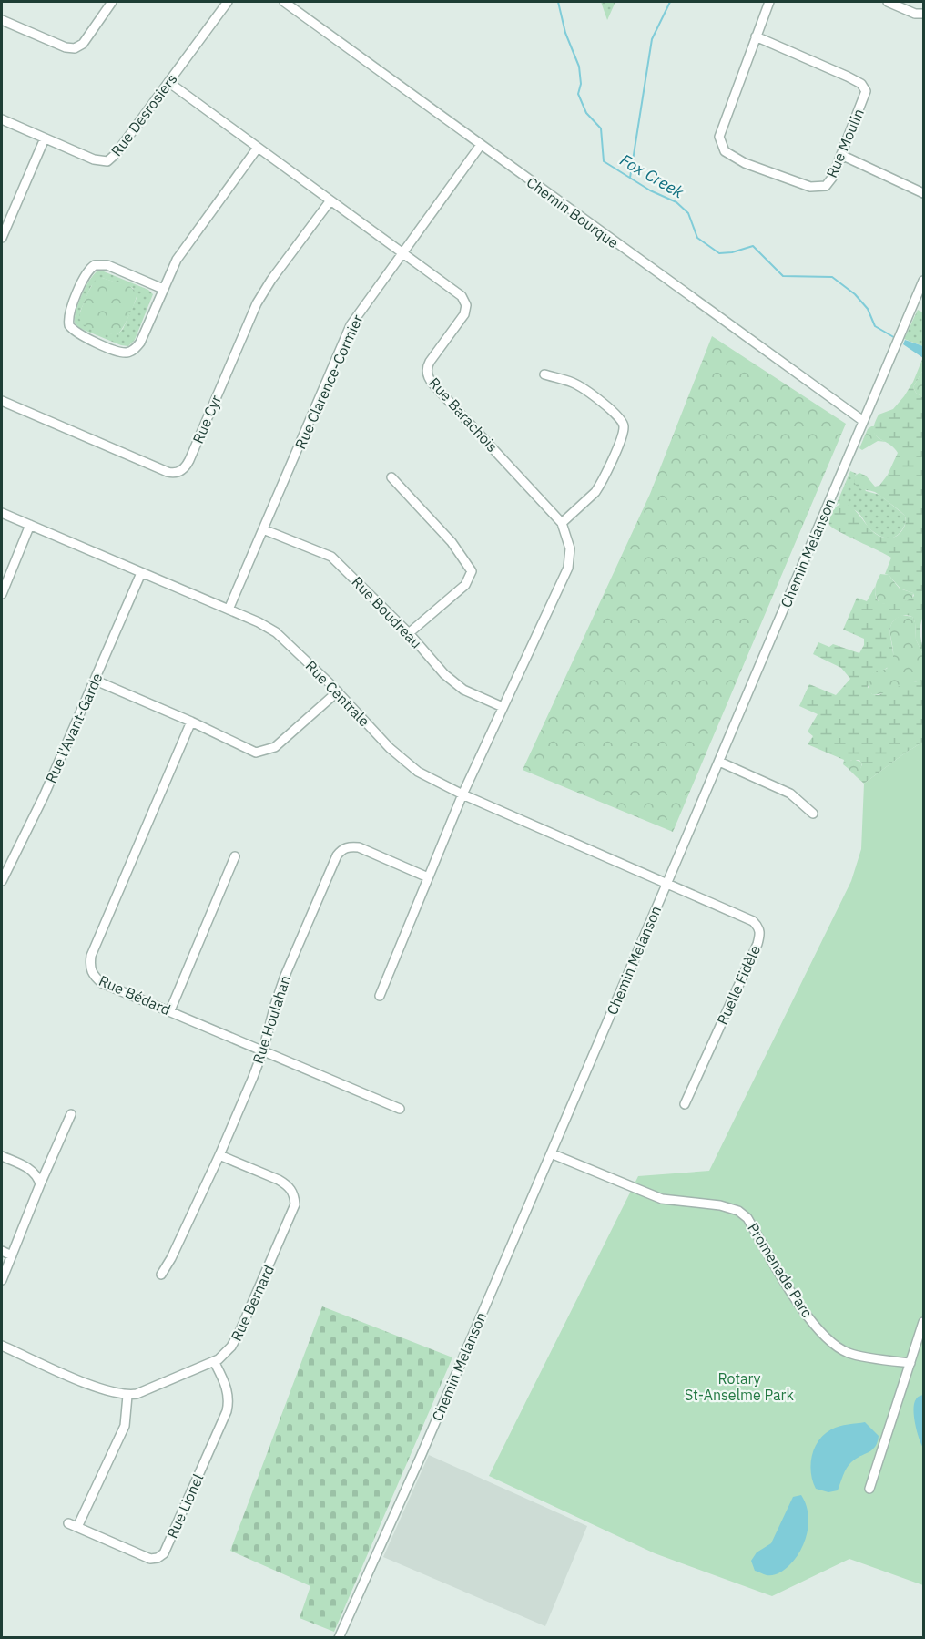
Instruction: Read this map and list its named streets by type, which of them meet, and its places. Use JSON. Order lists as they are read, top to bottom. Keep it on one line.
{"streets":{"street":["Rue Desrosiers","Rue Moulin","Chemin Bourque","Rue Clarence-Cormier","Rue Barachois","Rue Cyr","Chemin Melanson","Rue Boudreau","Rue Centrale","Rue l'Avant-Garde","Ruelle Fidèle","Rue Bédard","Rue Houlahan","Promenade Parc","Rue Bernard","Rue Lionel"]},"crossings":[["Rue Desrosiers","Rue Barachois"],["Chemin Bourque","Rue Clarence-Cormier"],["Chemin Bourque","Chemin Melanson"],["Rue Clarence-Cormier","Rue Barachois"],["Rue Clarence-Cormier","Rue Boudreau"],["Rue Clarence-Cormier","Rue Centrale"],["Rue Barachois","Rue Cyr"],["Rue Barachois","Rue Boudreau"],["Rue Barachois","Rue Centrale"],["Rue Barachois","Rue Houlahan"],["Chemin Melanson","Rue Centrale"],["Chemin Melanson","Ruelle Fidèle"],["Chemin Melanson","Promenade Parc"],["Rue Centrale","Rue l'Avant-Garde"],["Rue Centrale","Ruelle Fidèle"],["Rue Bédard","Rue Houlahan"],["Rue Houlahan","Rue Bernard"],["Rue Bernard","Rue Lionel"]],"water":["Fox Creek"],"parks":["Rotary St-Anselme Park"]}
